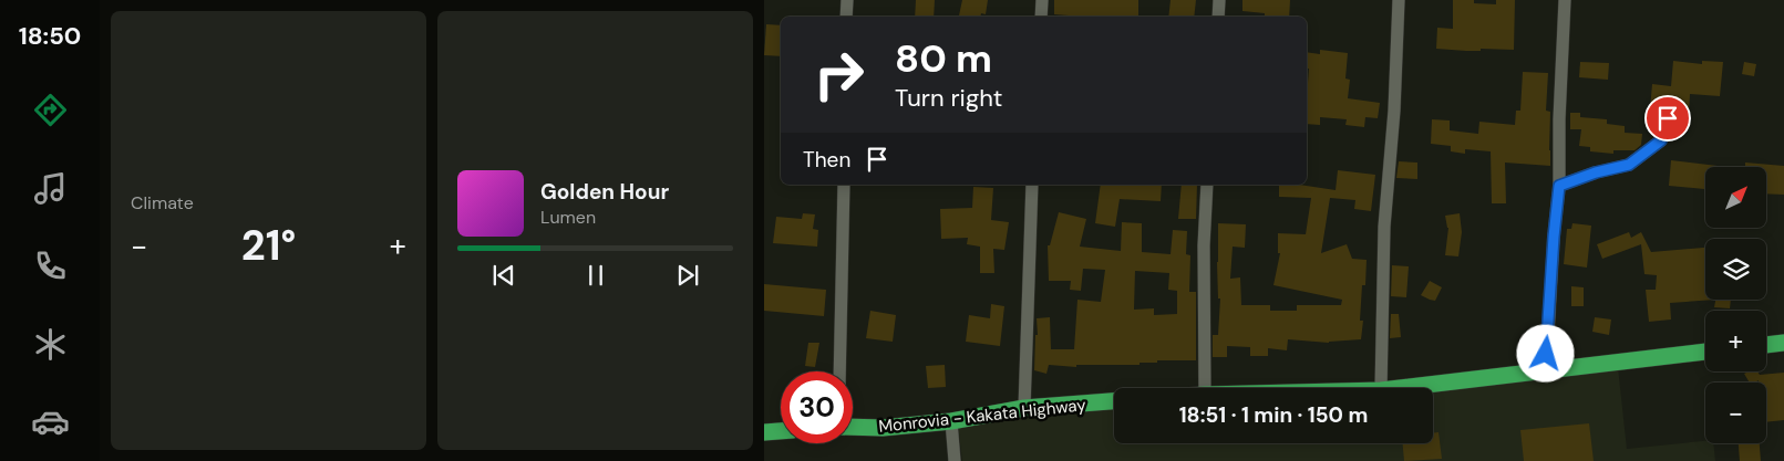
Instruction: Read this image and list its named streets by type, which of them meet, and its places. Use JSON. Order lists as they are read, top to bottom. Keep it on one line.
{"streets":{"highway":["Monrovia - Kakata Highway"]},"north":"top right","page":{"tabs":"18:50","tile":"Climate","turn":["80 m","Turn right"],"then":"Then","map_buttons":["+","−"],"song":["Golden Hour","Lumen"],"heat":["−","21°","+"],"limit":"30","trip":"18:51 · 1 min · 150 m"}}
